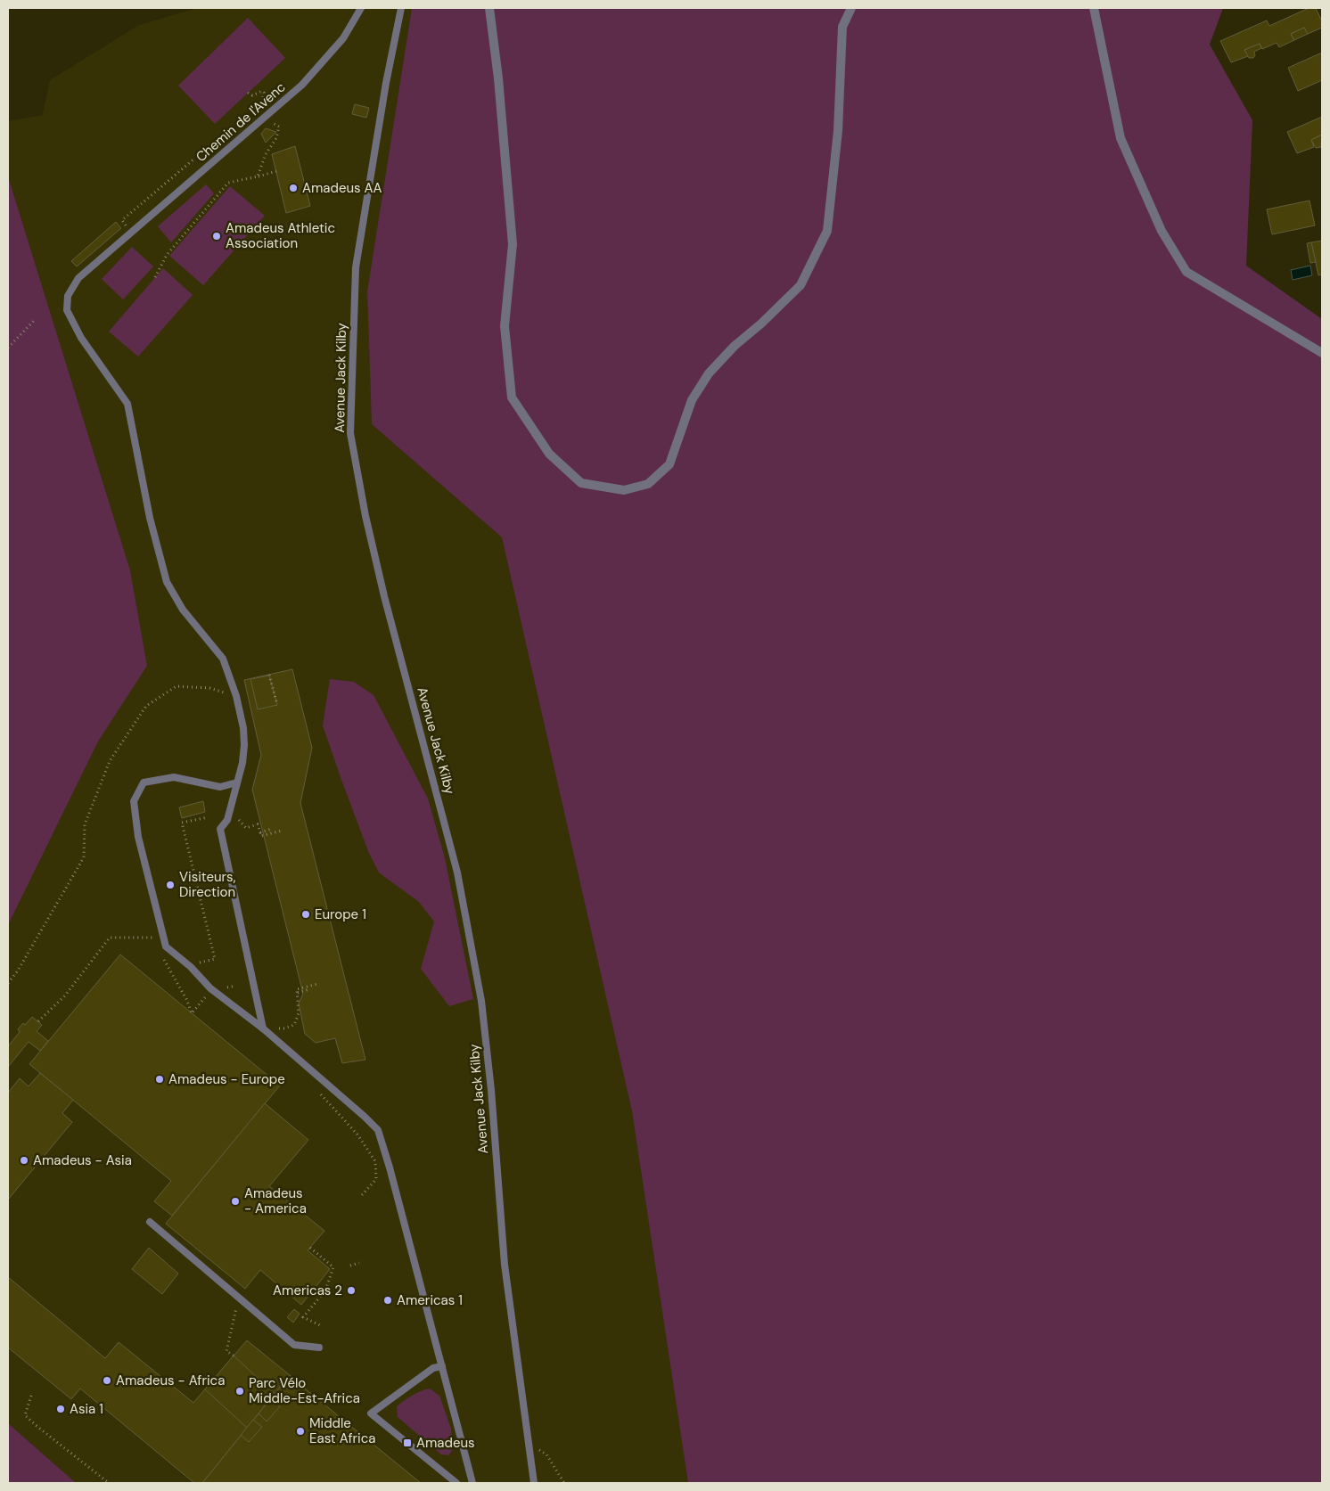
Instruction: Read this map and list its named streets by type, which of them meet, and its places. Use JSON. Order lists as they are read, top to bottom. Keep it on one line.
{"streets":{"lane":["Chemin de l'Avenc","Avenue Jack Kilby"]},"places":{"other":["Amadeus AA","Amadeus Athletic Association","Visiteurs, Direction","Europe 1","Amadeus - Europe","Amadeus - Asia","Amadeus - America","Americas 2","Americas 1","Amadeus - Africa","Parc Vélo Middle-Est-Africa","Asia 1","Middle East Africa"],"transit":["Amadeus"]}}
